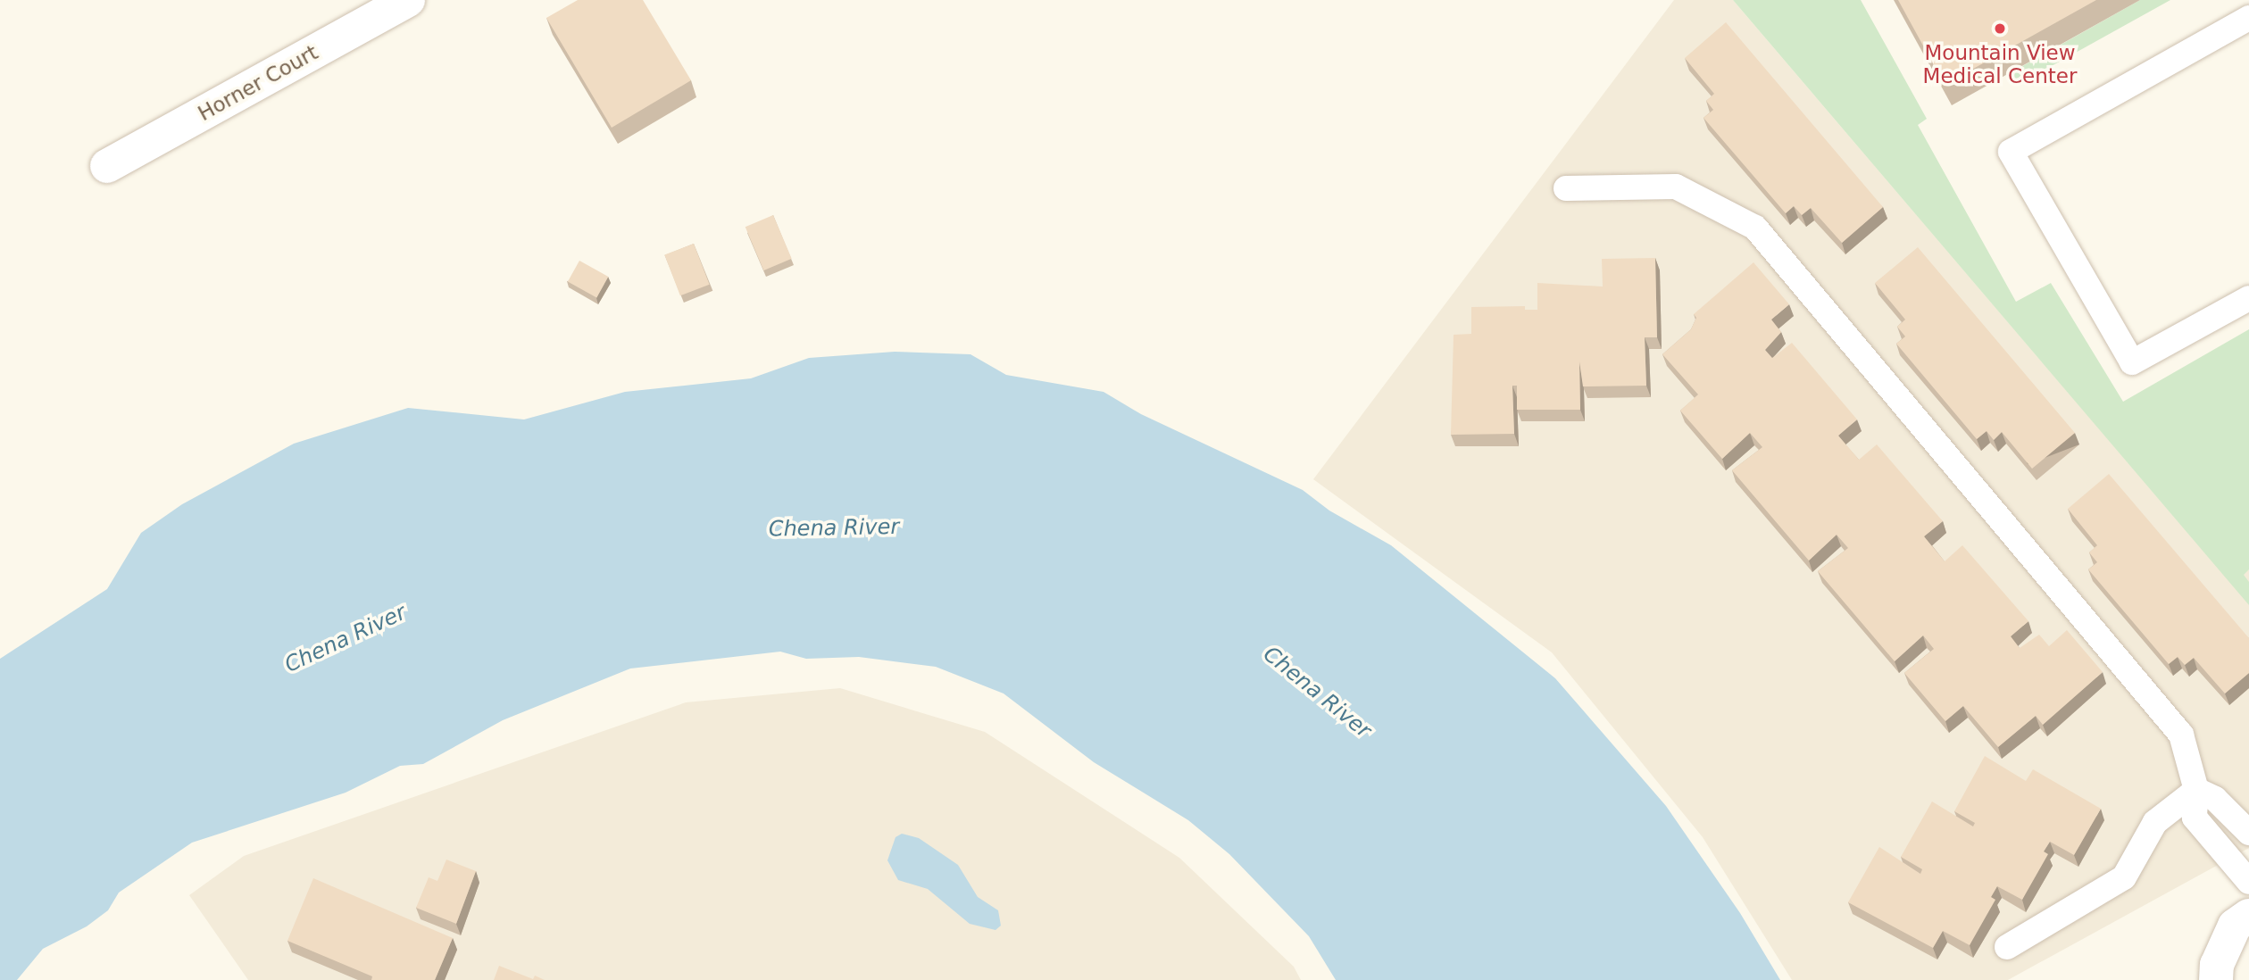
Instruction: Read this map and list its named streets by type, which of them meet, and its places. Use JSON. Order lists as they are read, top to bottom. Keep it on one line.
{"streets":{"street":["Horner Court"]},"water":["Chena River"],"places":["Mountain View Medical Center"]}
